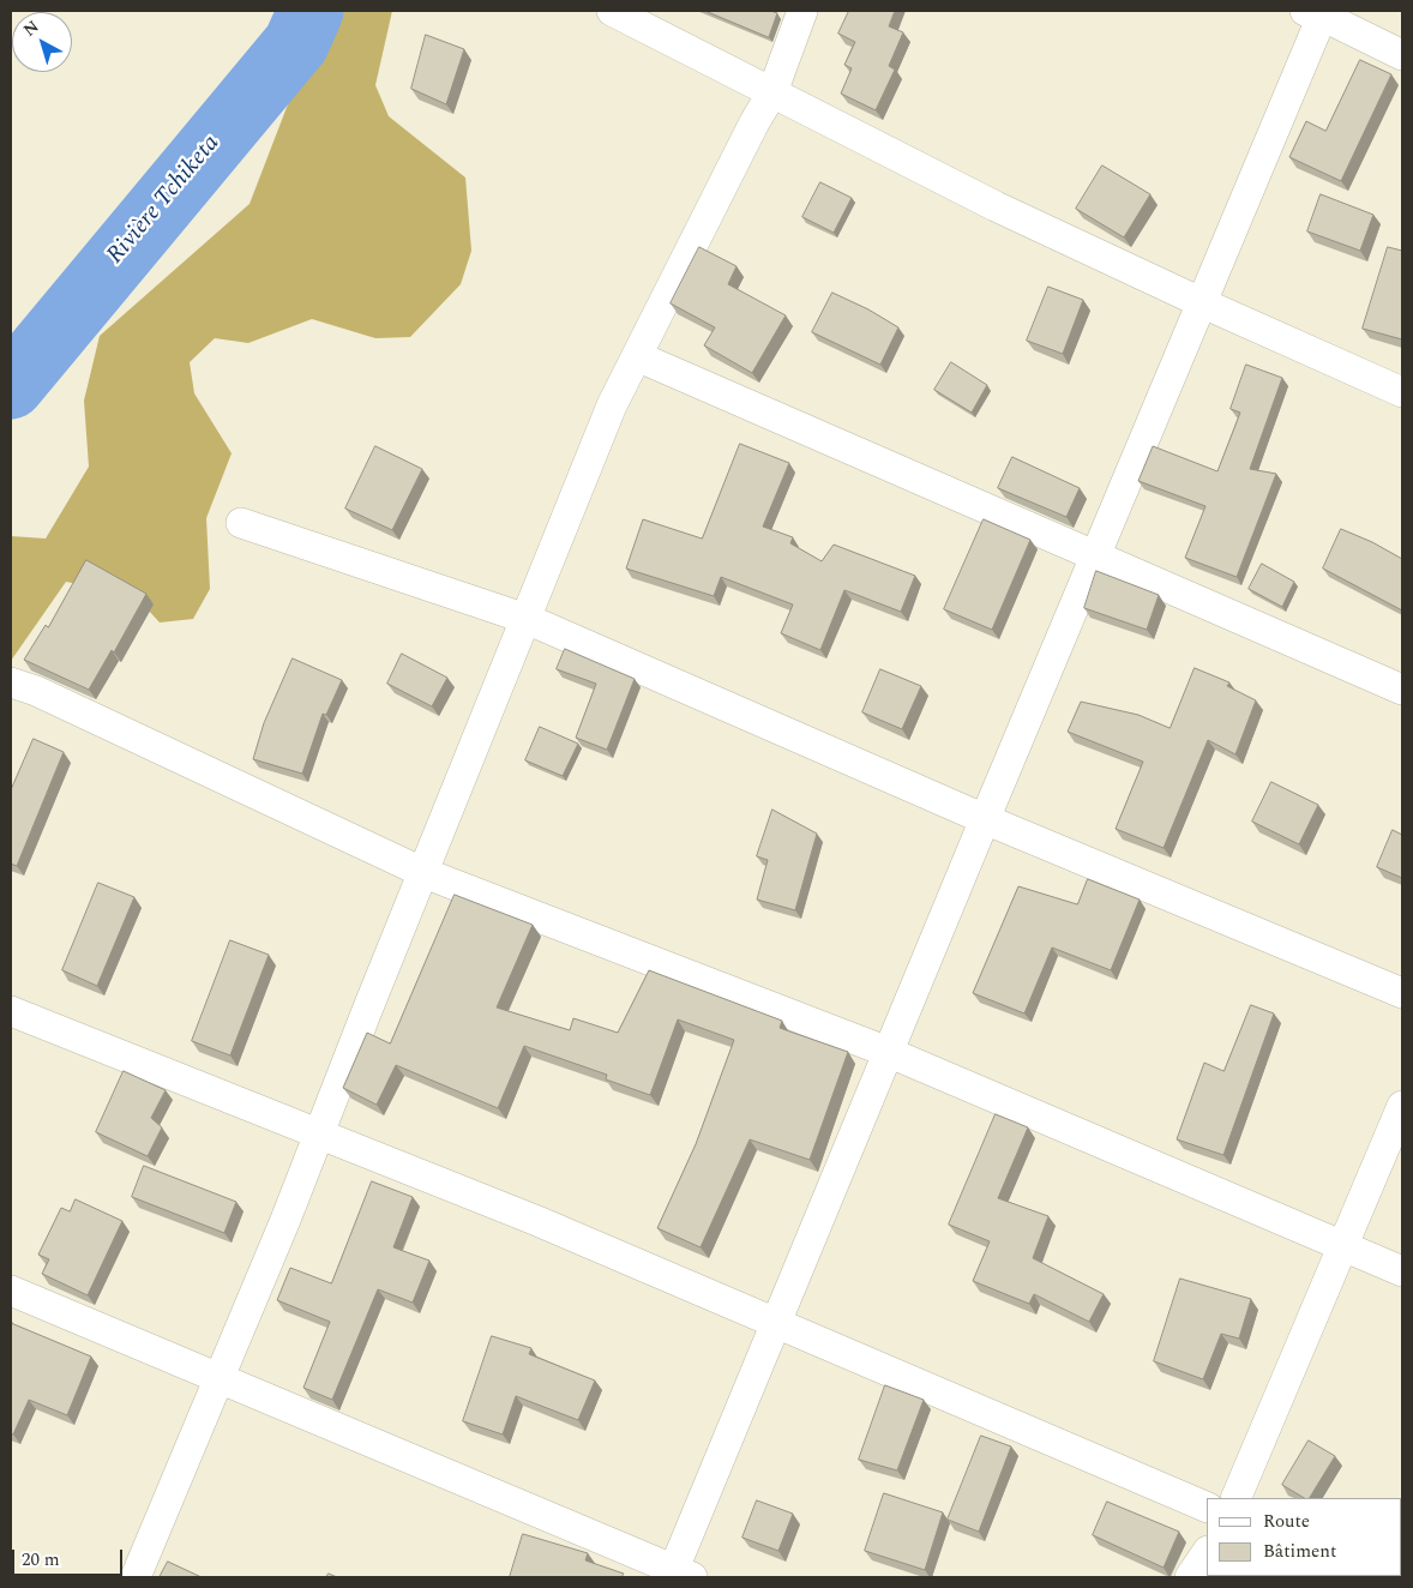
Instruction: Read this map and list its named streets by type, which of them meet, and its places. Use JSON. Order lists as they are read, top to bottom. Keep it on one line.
{"water":["Rivière Tchiketa"],"legend":["Route","Bâtiment"],"scale_bar":"20 m","north":"top left"}
